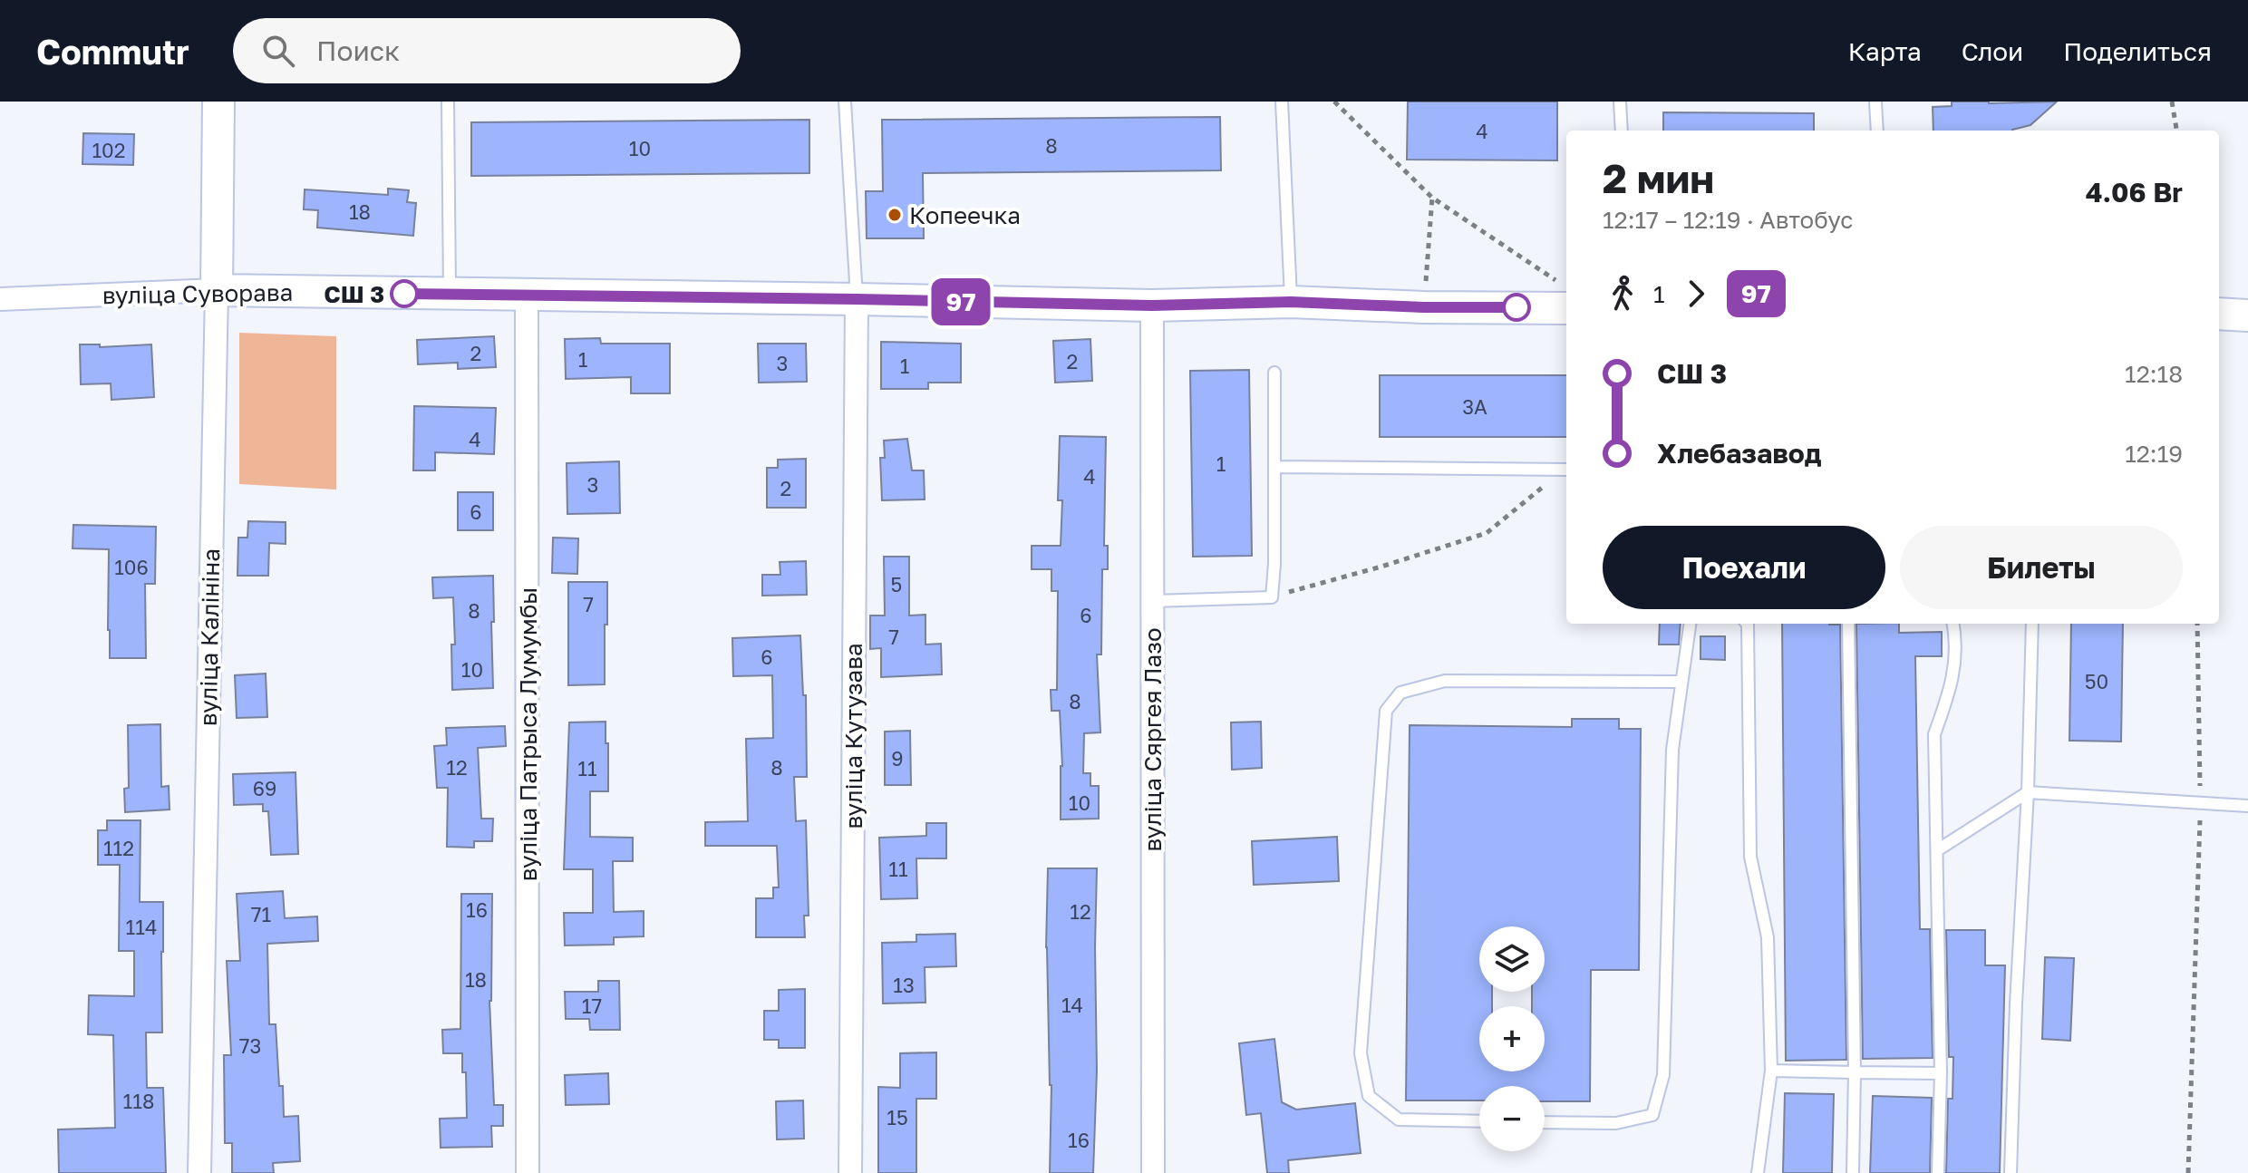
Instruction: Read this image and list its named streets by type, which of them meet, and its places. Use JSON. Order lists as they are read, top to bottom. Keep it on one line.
{"streets":{"main road":["вуліца Суворава","вуліца Калініна"],"street":["вуліца Патрыса Лумумбы","вуліца Кутузава","вуліца Сяргея Лазо"]},"crossings":[["вуліца Суворава","вуліца Калініна"],["вуліца Суворава","вуліца Патрыса Лумумбы"],["вуліца Суворава","вуліца Кутузава"],["вуліца Суворава","вуліца Сяргея Лазо"]],"places":["Копеечка","СШ 3"],"lines":["bus line 97"],"house_numbers":["4","8","10","102","18","2","1","2","3","1","3А","4","1","4","3","2","6","106","5","7","8","6","7","6","10","50","8","9","12","8","11","69","10","112","11","16","12","71","114","18","13","14","17","73","118","15","16"],"page":{"header":"Commutr","search":"Поиск","nav":["Карта","Слои","Поделиться"],"on_map":"97","heading":["2 мин","12:17 – 12:19 · Автобус","4.06 Br"],"legs":["1","97"],"list":[{"name":"СШ 3","value":"12:18"},{"name":"Хлебазавод","value":"12:19"}],"buttons":["Поехали","Билеты"],"map_buttons":["+","−"]}}
